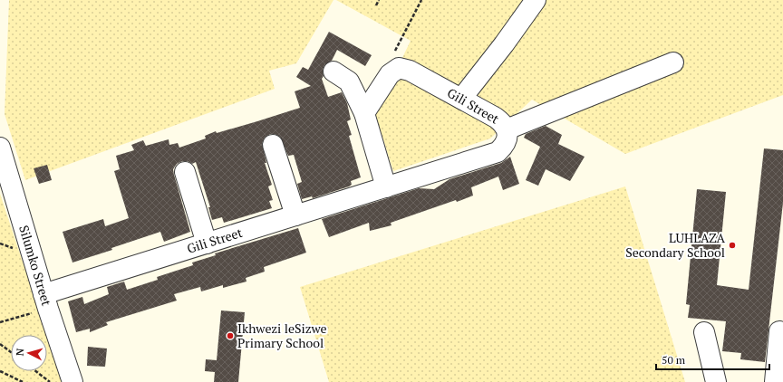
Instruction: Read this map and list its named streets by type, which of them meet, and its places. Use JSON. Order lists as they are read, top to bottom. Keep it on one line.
{"streets":{"street":["Gili Street","Silumko Street"]},"crossings":[["Gili Street","Silumko Street"]],"places":["LUHLAZA Secondary School","Ikhwezi leSizwe Primary School"],"scale_bar":"50 m","north":"left"}
